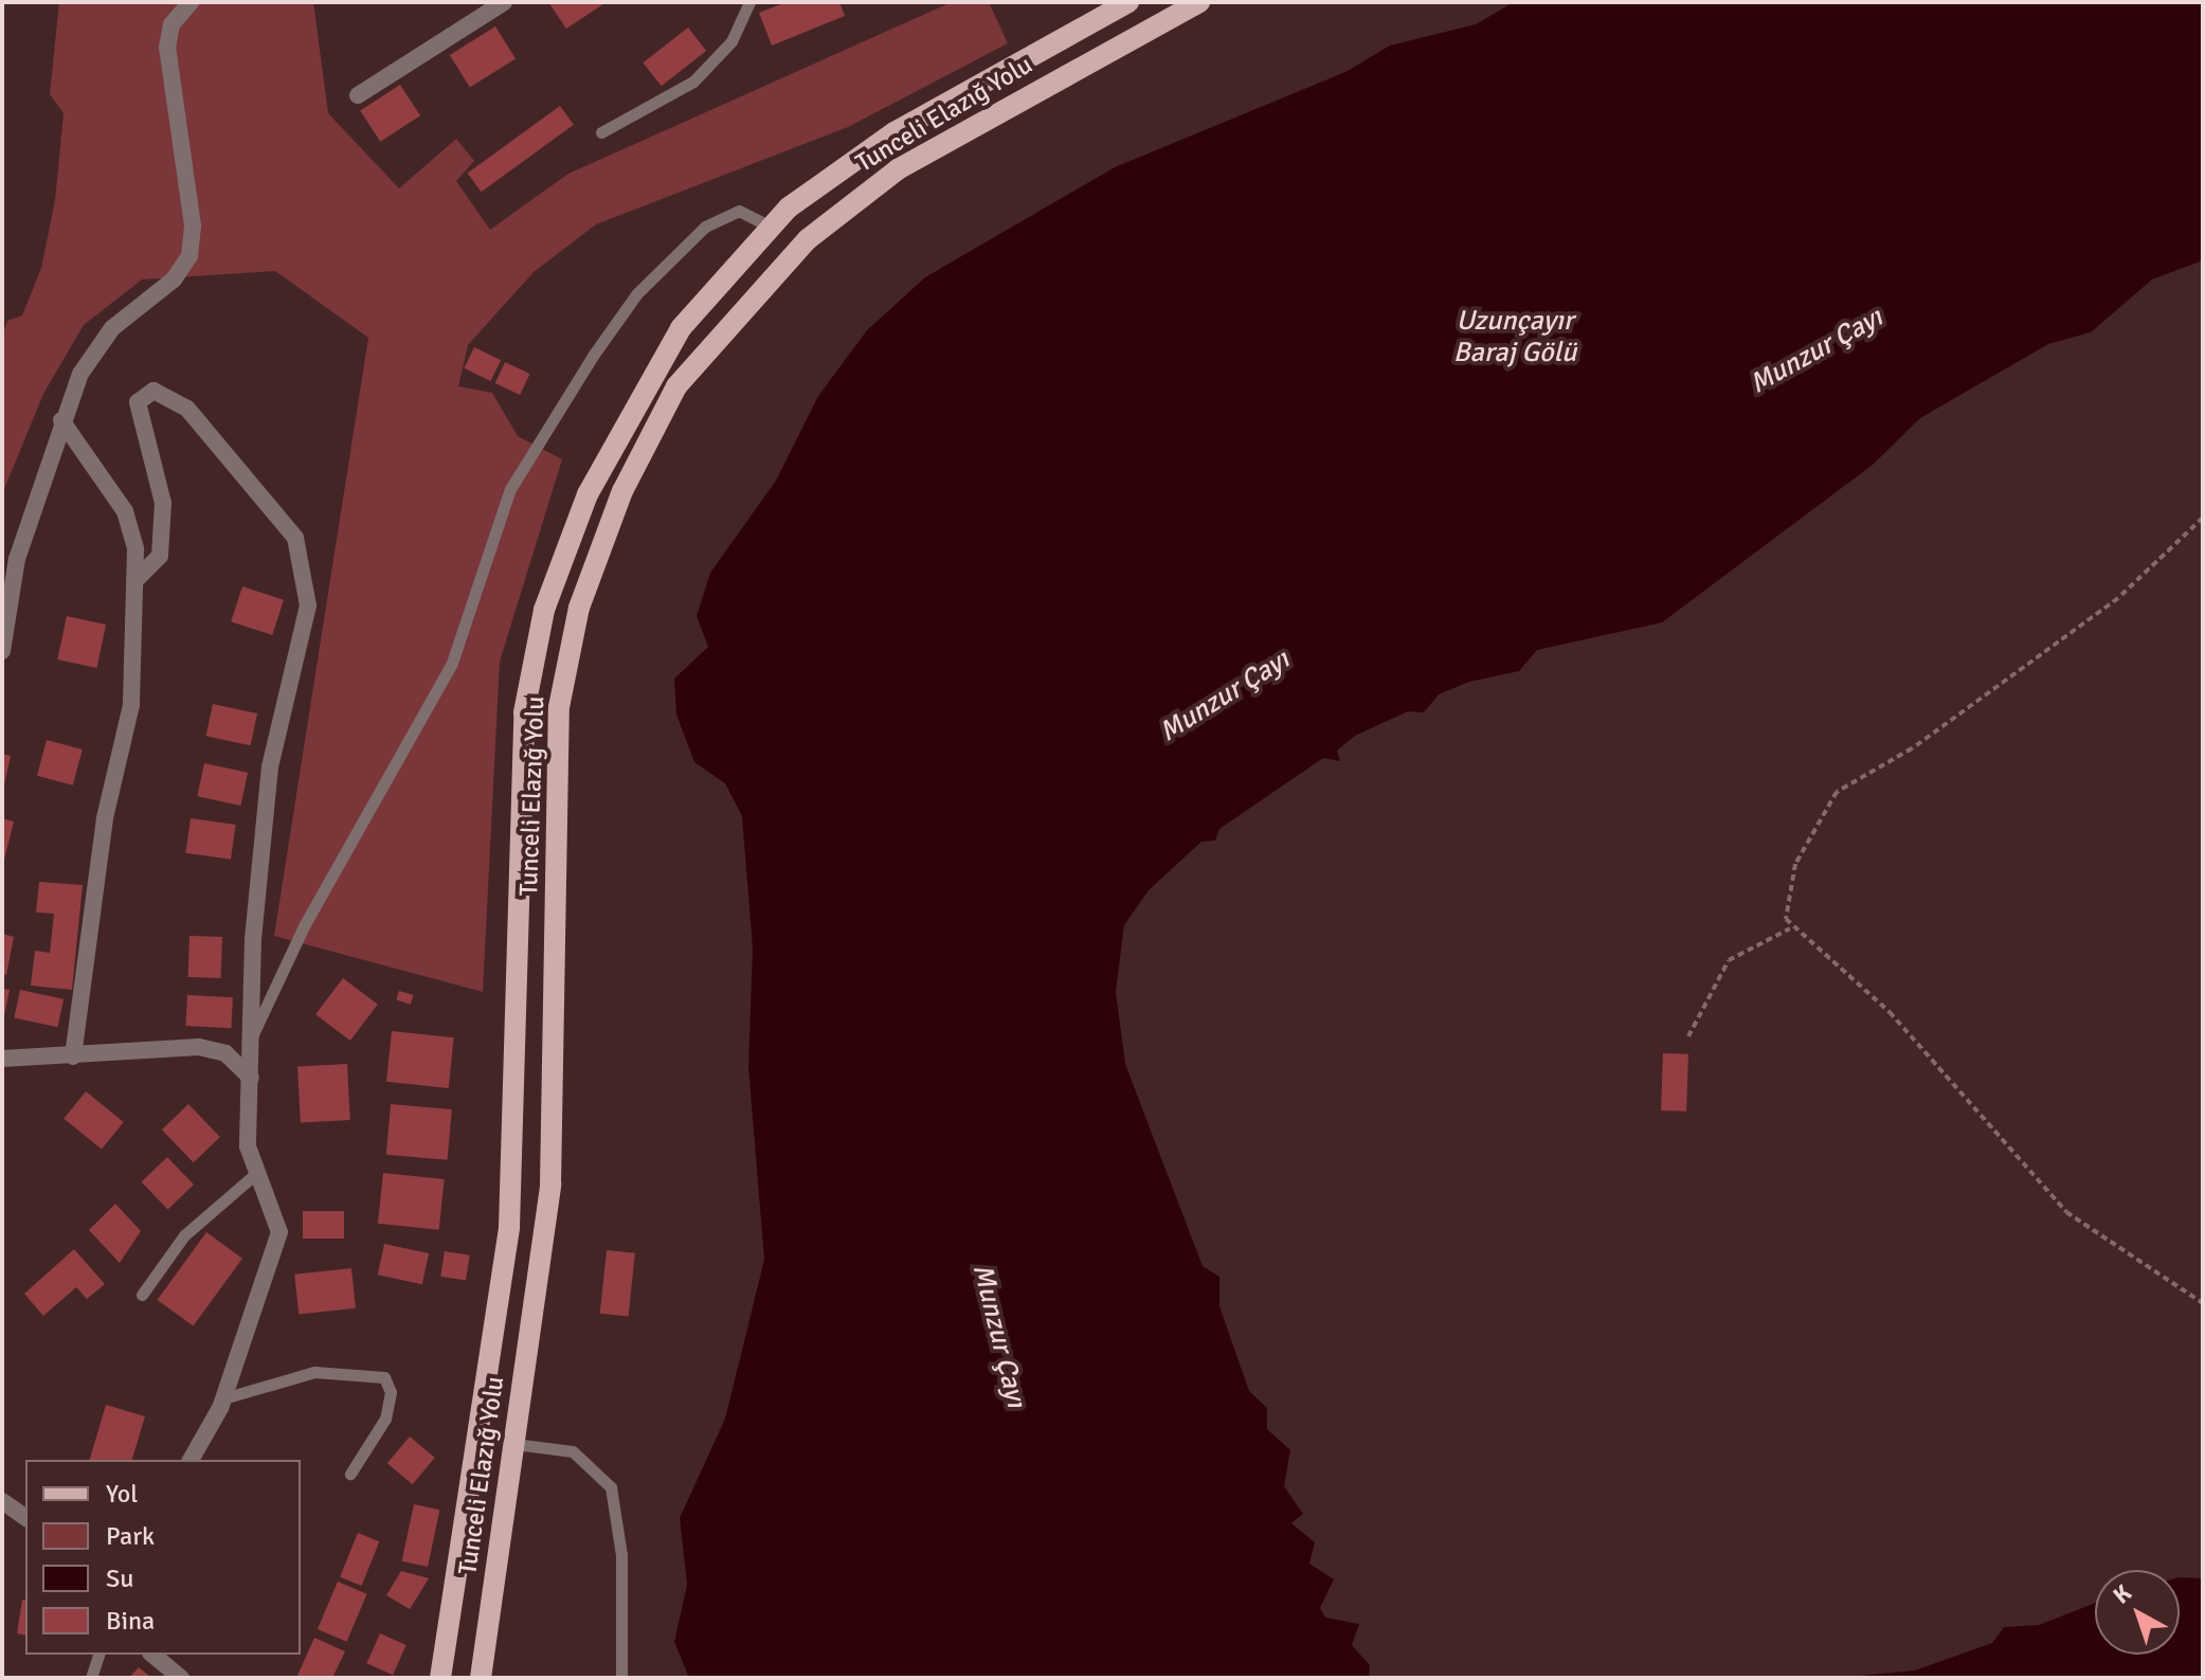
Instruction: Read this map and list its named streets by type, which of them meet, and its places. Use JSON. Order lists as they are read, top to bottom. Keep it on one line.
{"streets":{"main road":["Tunceli Elazığ Yolu"]},"water":["Uzunçayır Baraj Gölü","Munzur Çayı"],"legend":["Yol","Park","Su","Bina"],"north":"top left"}
